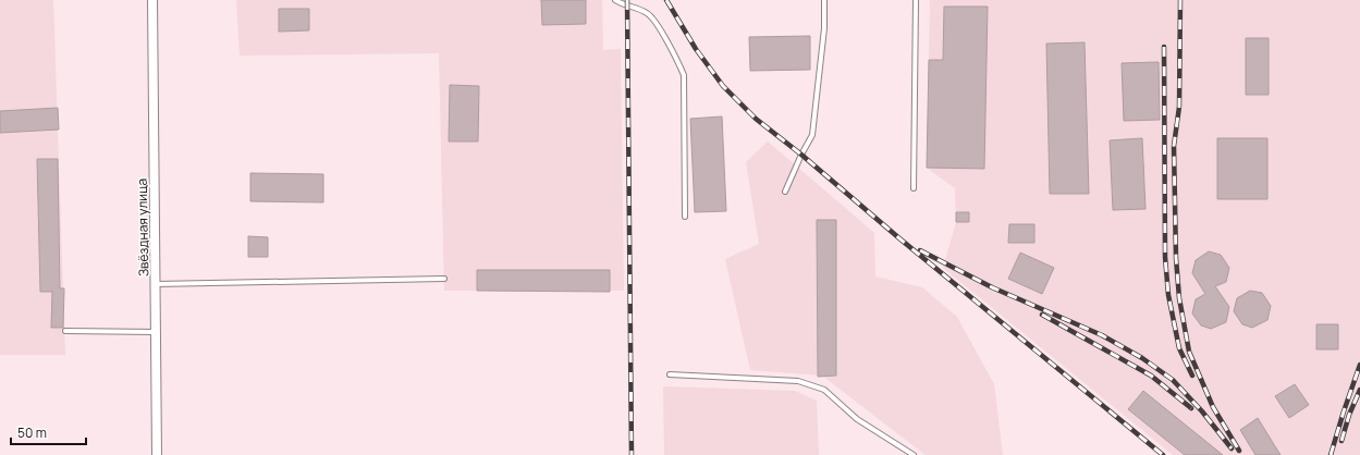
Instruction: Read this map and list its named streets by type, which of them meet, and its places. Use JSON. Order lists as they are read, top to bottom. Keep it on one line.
{"streets":{"street":["Звёздная улица"]},"scale_bar":"50 m"}
